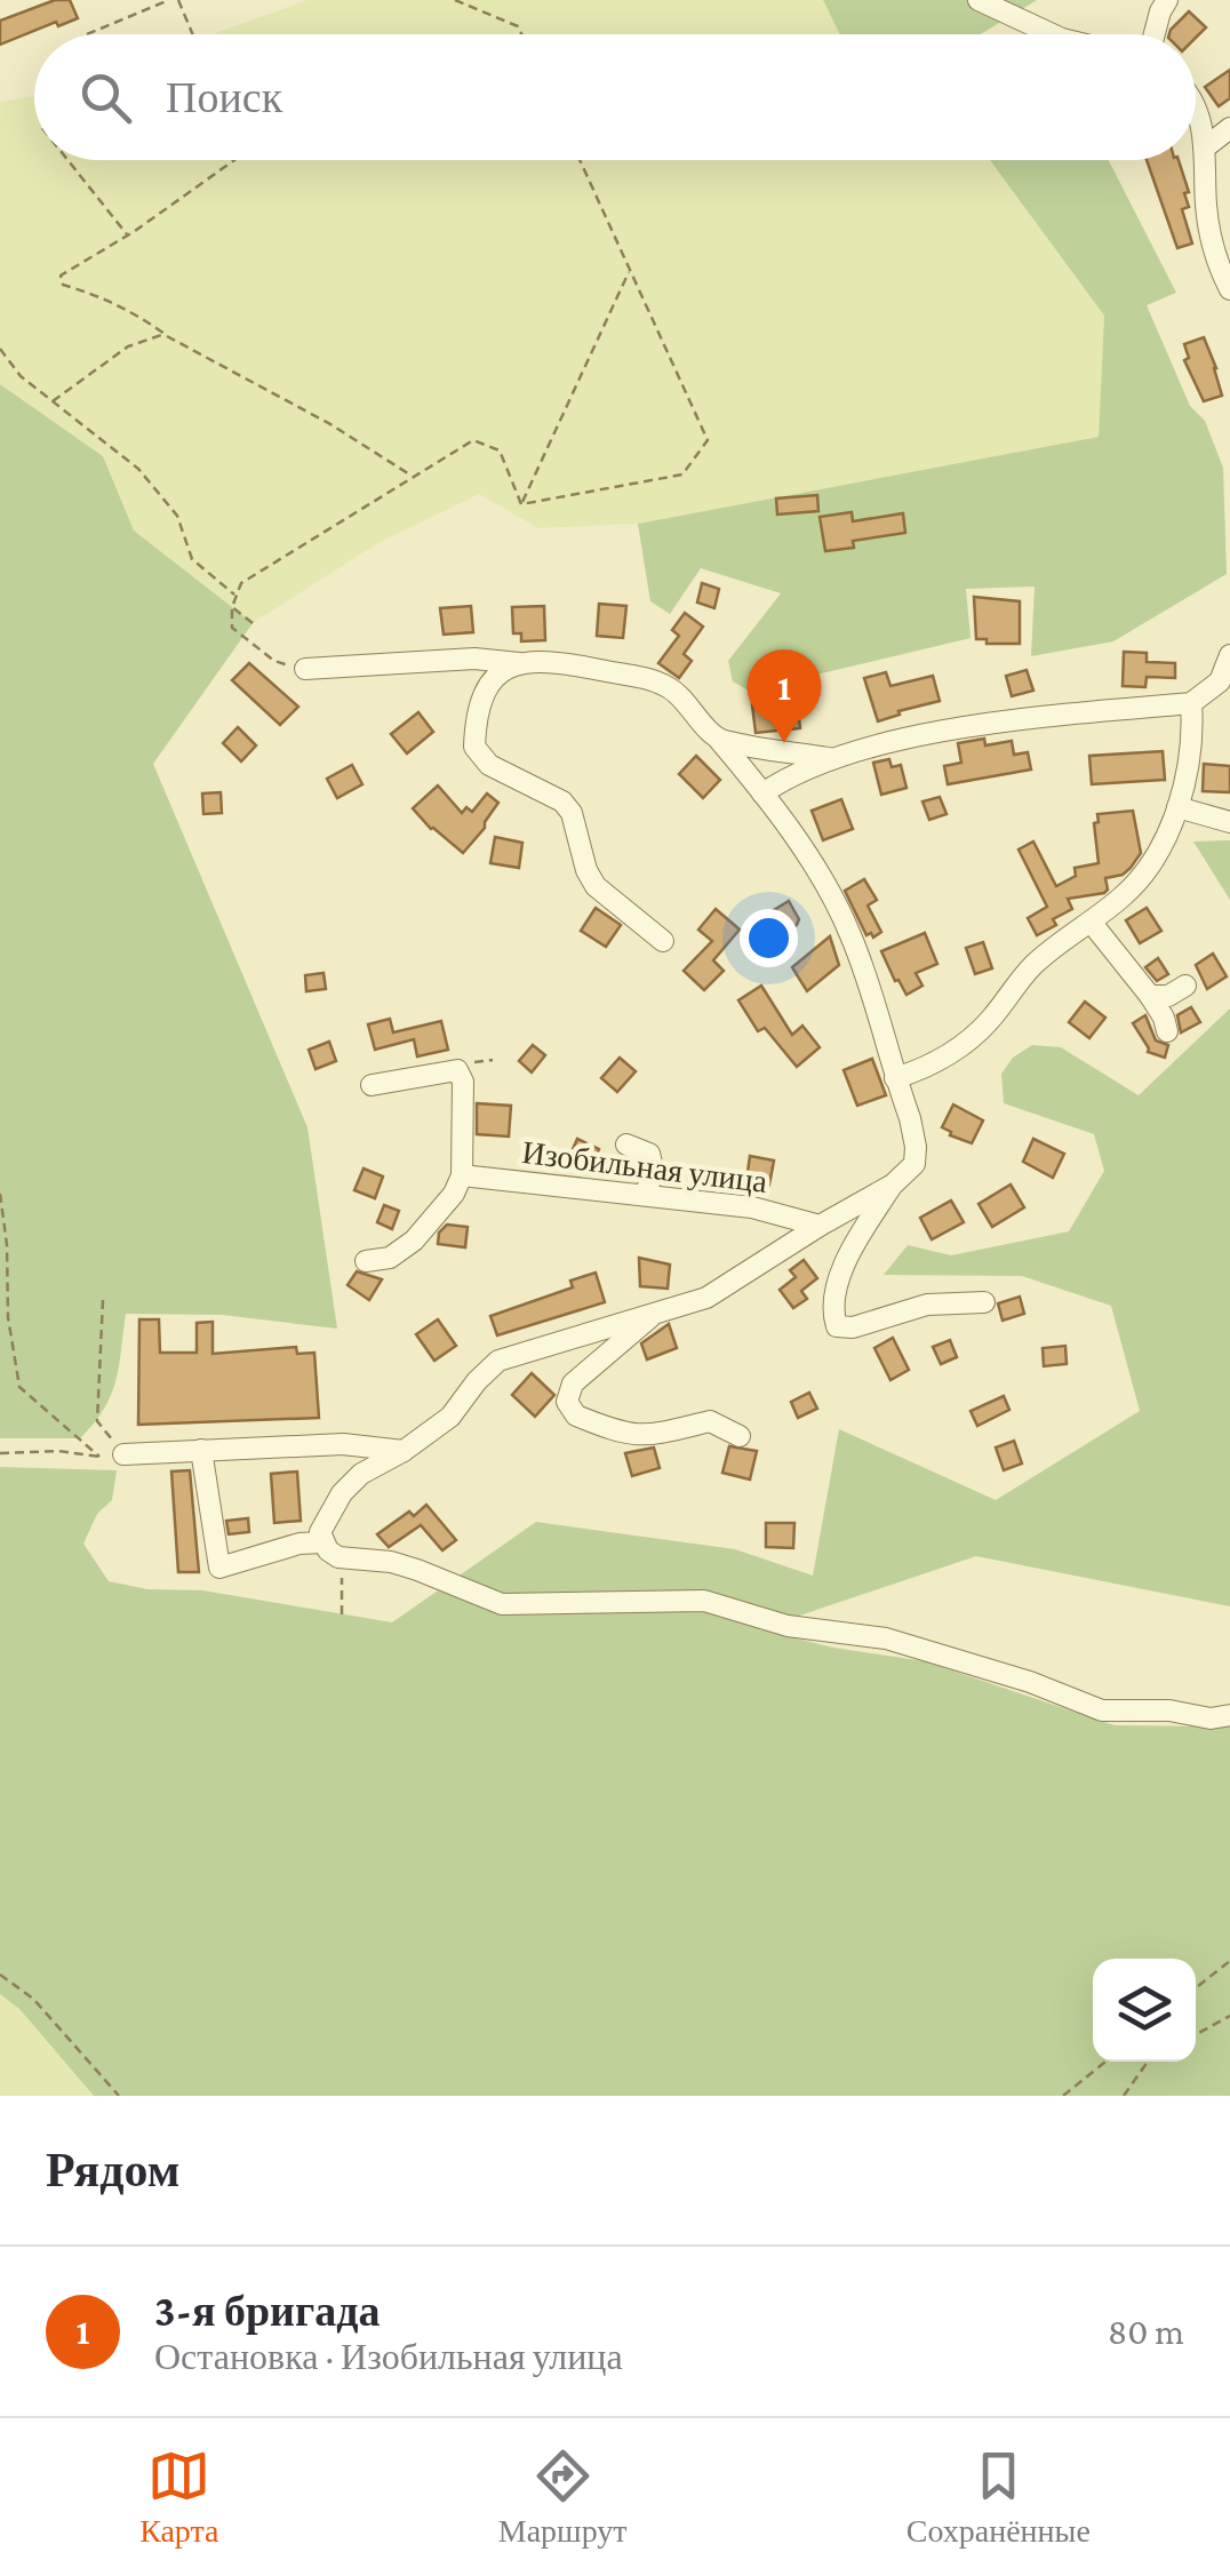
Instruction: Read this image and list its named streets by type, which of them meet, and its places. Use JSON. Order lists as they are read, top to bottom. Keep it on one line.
{"streets":{"street":["Изобильная улица"]},"page":{"search":"Поиск","pins":"1","heading":"Рядом","list":[{"mark":"1","name":"3-я бригада","note":"Остановка · Изобильная улица","value":"80 m"}],"nav":["Карта","Маршрут","Сохранённые"]}}
